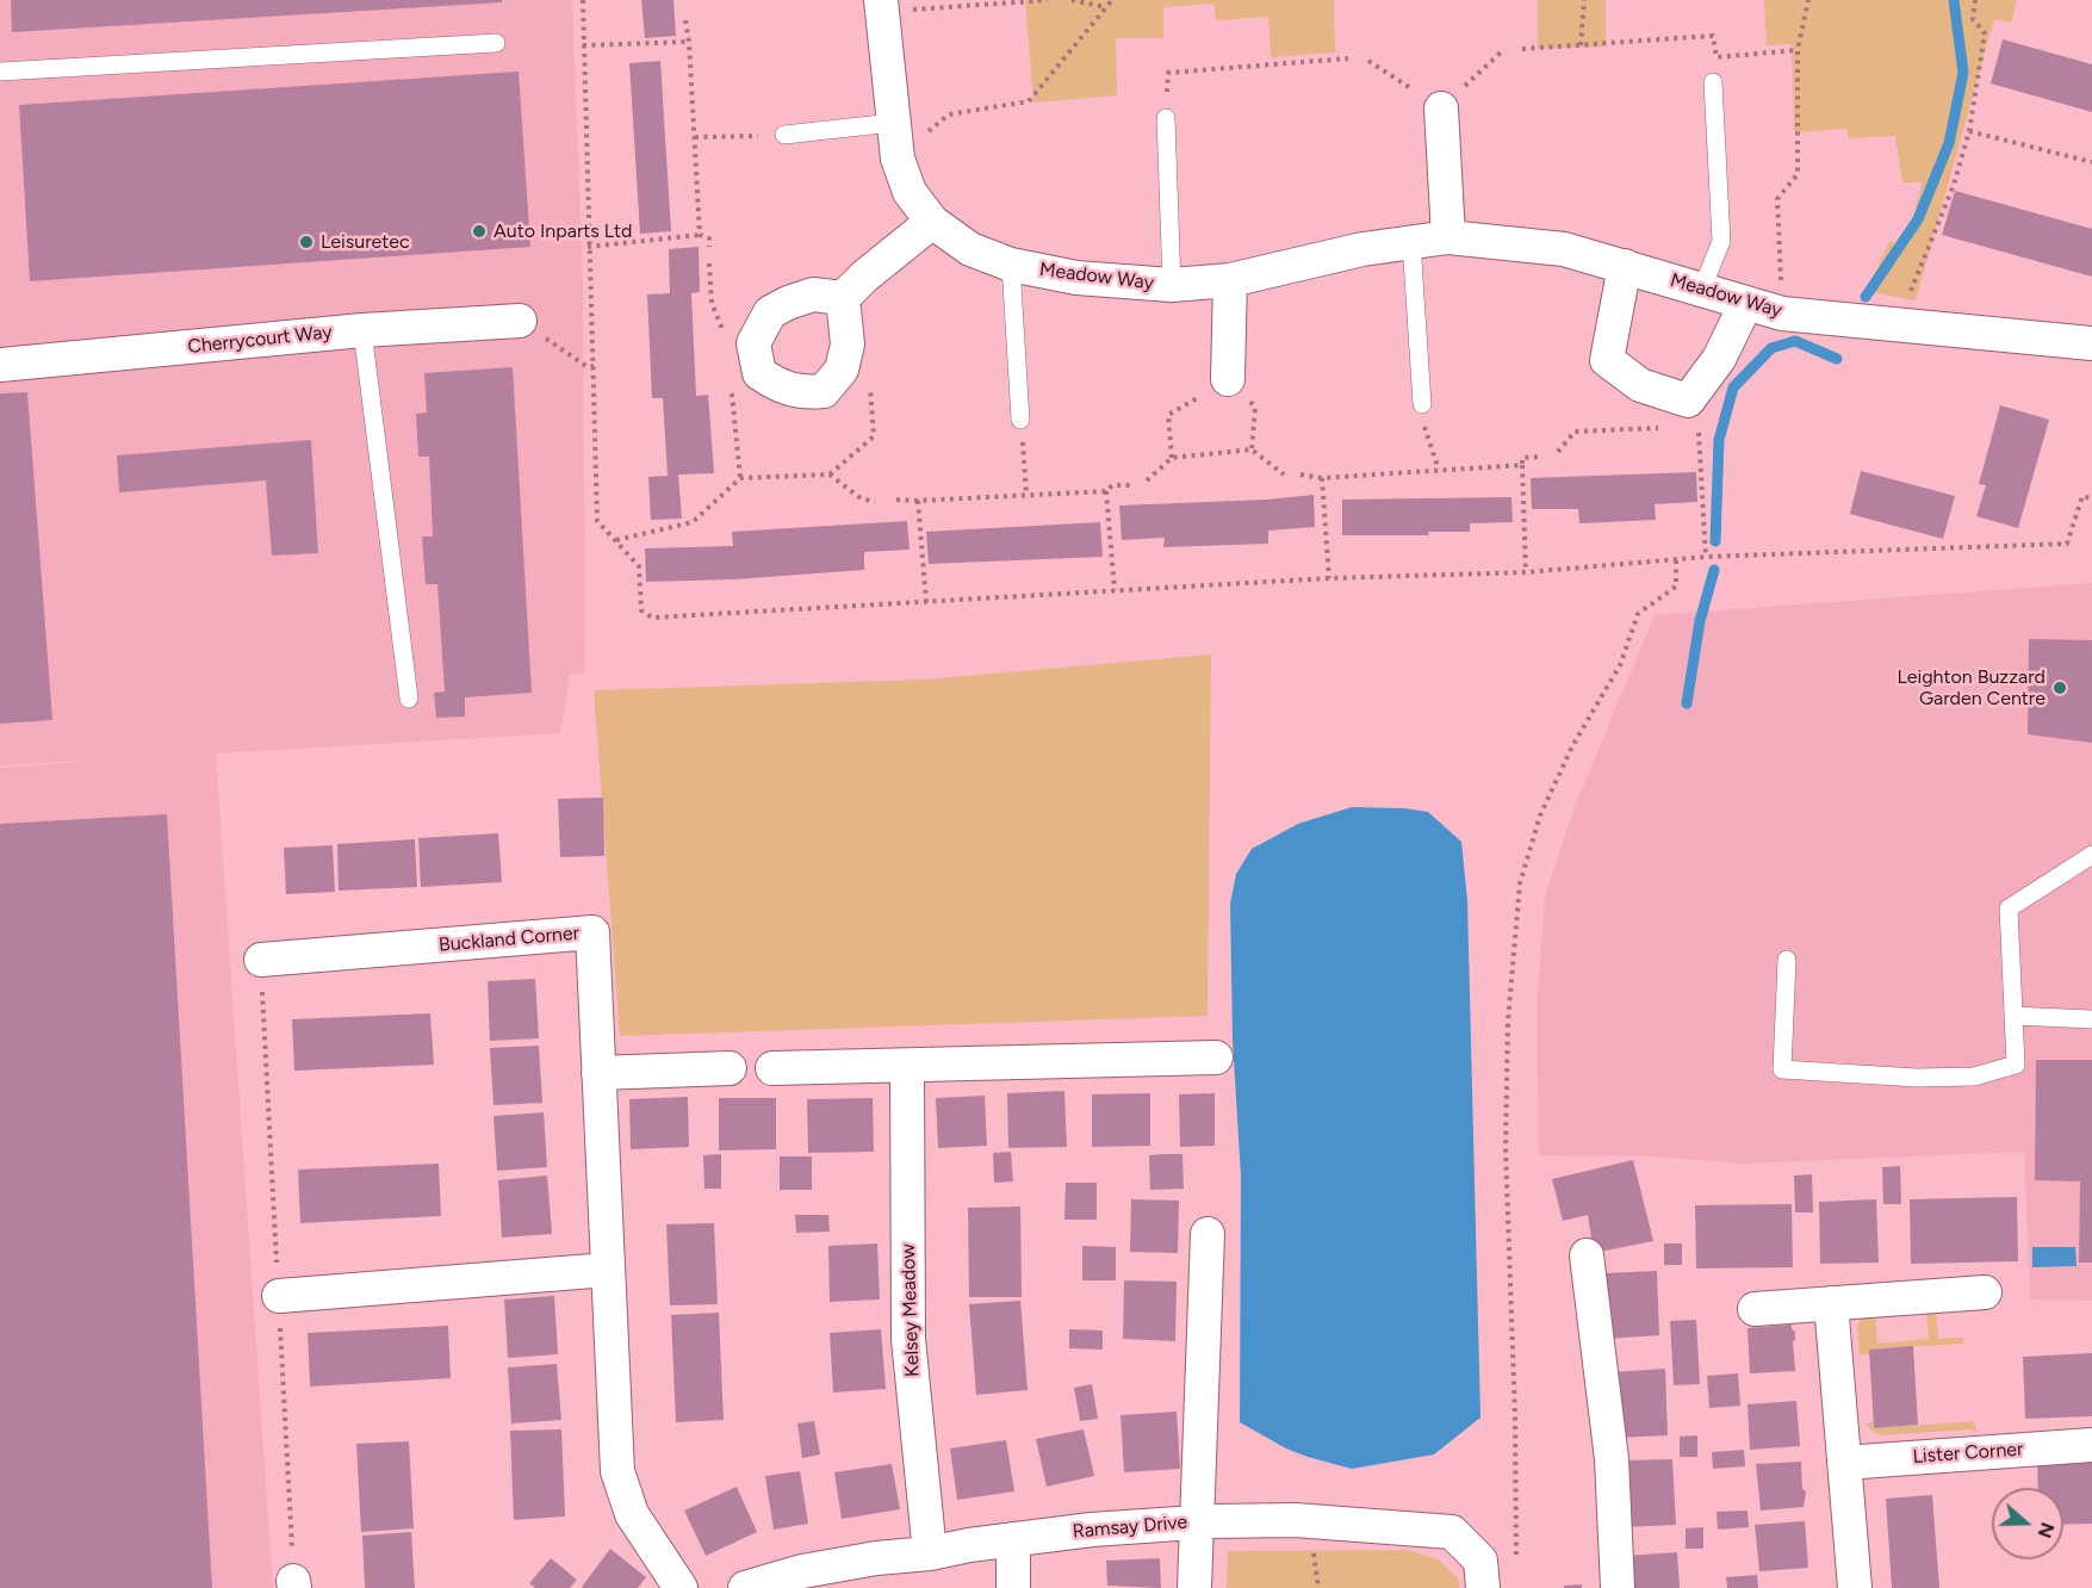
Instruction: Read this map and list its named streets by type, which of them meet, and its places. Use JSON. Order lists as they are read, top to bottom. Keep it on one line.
{"streets":{"street":["Meadow Way","Cherrycourt Way","Buckland Corner","Kelsey Meadow","Lister Corner","Ramsay Drive"]},"crossings":[["Kelsey Meadow","Ramsay Drive"]],"places":["Auto Inparts Ltd","Leisuretec","Leighton Buzzard Garden Centre"],"north":"right"}
